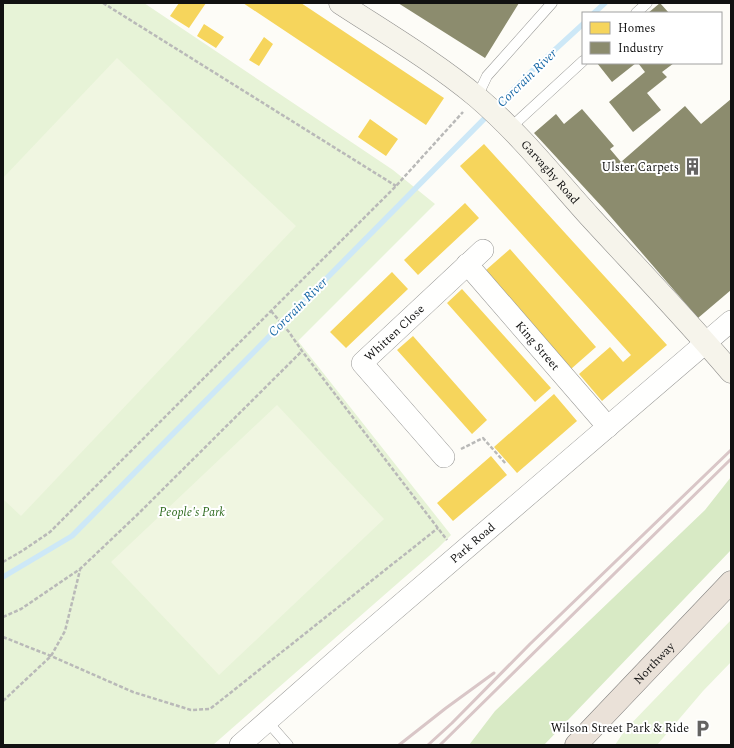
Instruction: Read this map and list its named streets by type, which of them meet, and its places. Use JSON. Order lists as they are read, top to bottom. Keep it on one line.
{"streets":{"highway":["Northway"],"main road":["Garvaghy Road"],"street":["Whitten Close","King Street","Park Road"]},"crossings":[["Garvaghy Road","Park Road"],["Whitten Close","King Street"],["King Street","Park Road"]],"water":["Corcrain River"],"parks":["People's Park"],"places":{"building":["Ulster Carpets"],"parking":["Wilson Street Park & Ride"]},"legend":["Homes","Industry"]}
